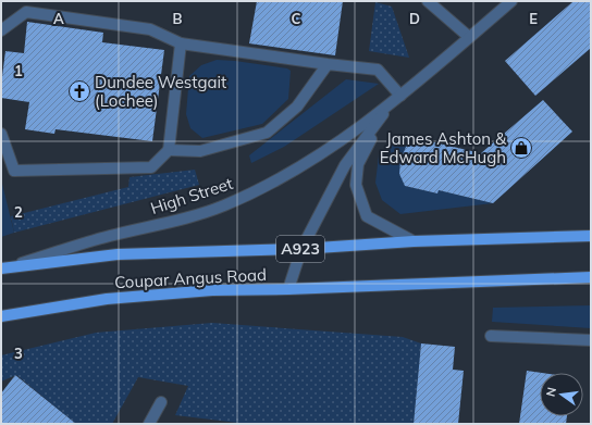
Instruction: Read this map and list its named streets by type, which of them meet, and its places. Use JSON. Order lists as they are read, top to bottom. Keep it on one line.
{"streets":{"main road":["A923","Coupar Angus Road"],"street":["High Street"]},"crossings":[["High Street","Coupar Angus Road"]],"places":{"church":["Dundee Westgait (Lochee)"],"shop":["James Ashton & Edward McHugh"]},"north":"left","grid":{"columns":["A","B","C","D","E"],"rows":["1","2","3"]}}
